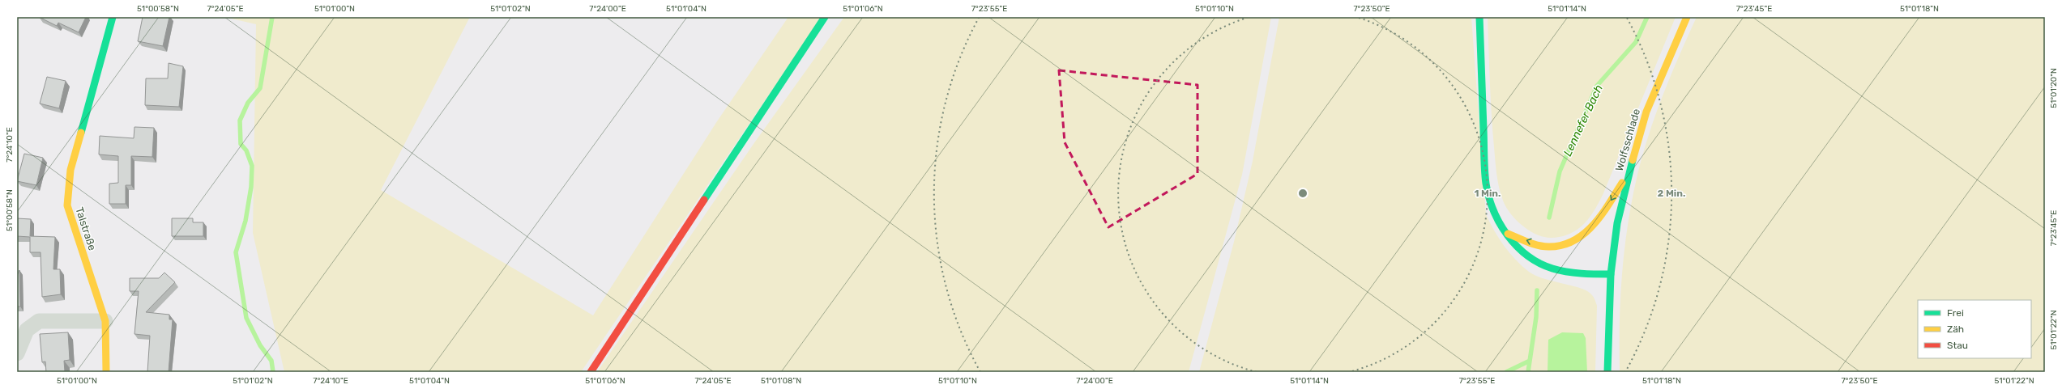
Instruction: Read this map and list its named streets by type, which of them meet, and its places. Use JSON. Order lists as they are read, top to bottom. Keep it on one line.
{"streets":{"street":["Wolfsschlade","Talstraße"]},"water":["Lennefer Bach"],"legend":["Frei","Zäh","Stau"],"coordinates":["51°00'58\"N","7°24'05\"E","51°01'00\"N","51°01'02\"N","7°24'00\"E","51°01'04\"N","51°01'06\"N","7°23'55\"E","51°01'10\"N","7°23'50\"E","51°01'14\"N","7°23'45\"E","51°01'18\"N","51°01'20\"N","7°24'10\"E","51°01'22\"N","51°01'08\"N"],"rings":["1 Min.","2 Min."]}
